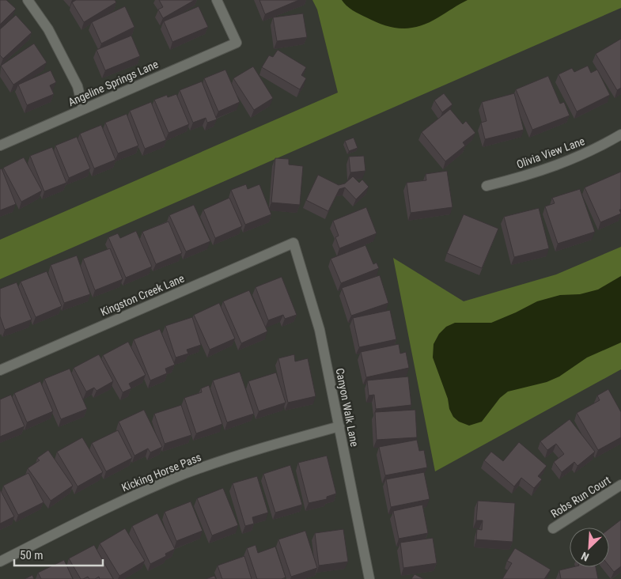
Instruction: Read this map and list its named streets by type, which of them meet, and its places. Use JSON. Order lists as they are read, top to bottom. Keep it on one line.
{"streets":{"street":["Angeline Springs Lane","Olivia View Lane","Kingston Creek Lane","Canyon Walk Lane","Kicking Horse Pass","Robs Run Court"]},"crossings":[["Kingston Creek Lane","Canyon Walk Lane"],["Canyon Walk Lane","Kicking Horse Pass"]],"scale_bar":"50 m","north":"bottom left"}
